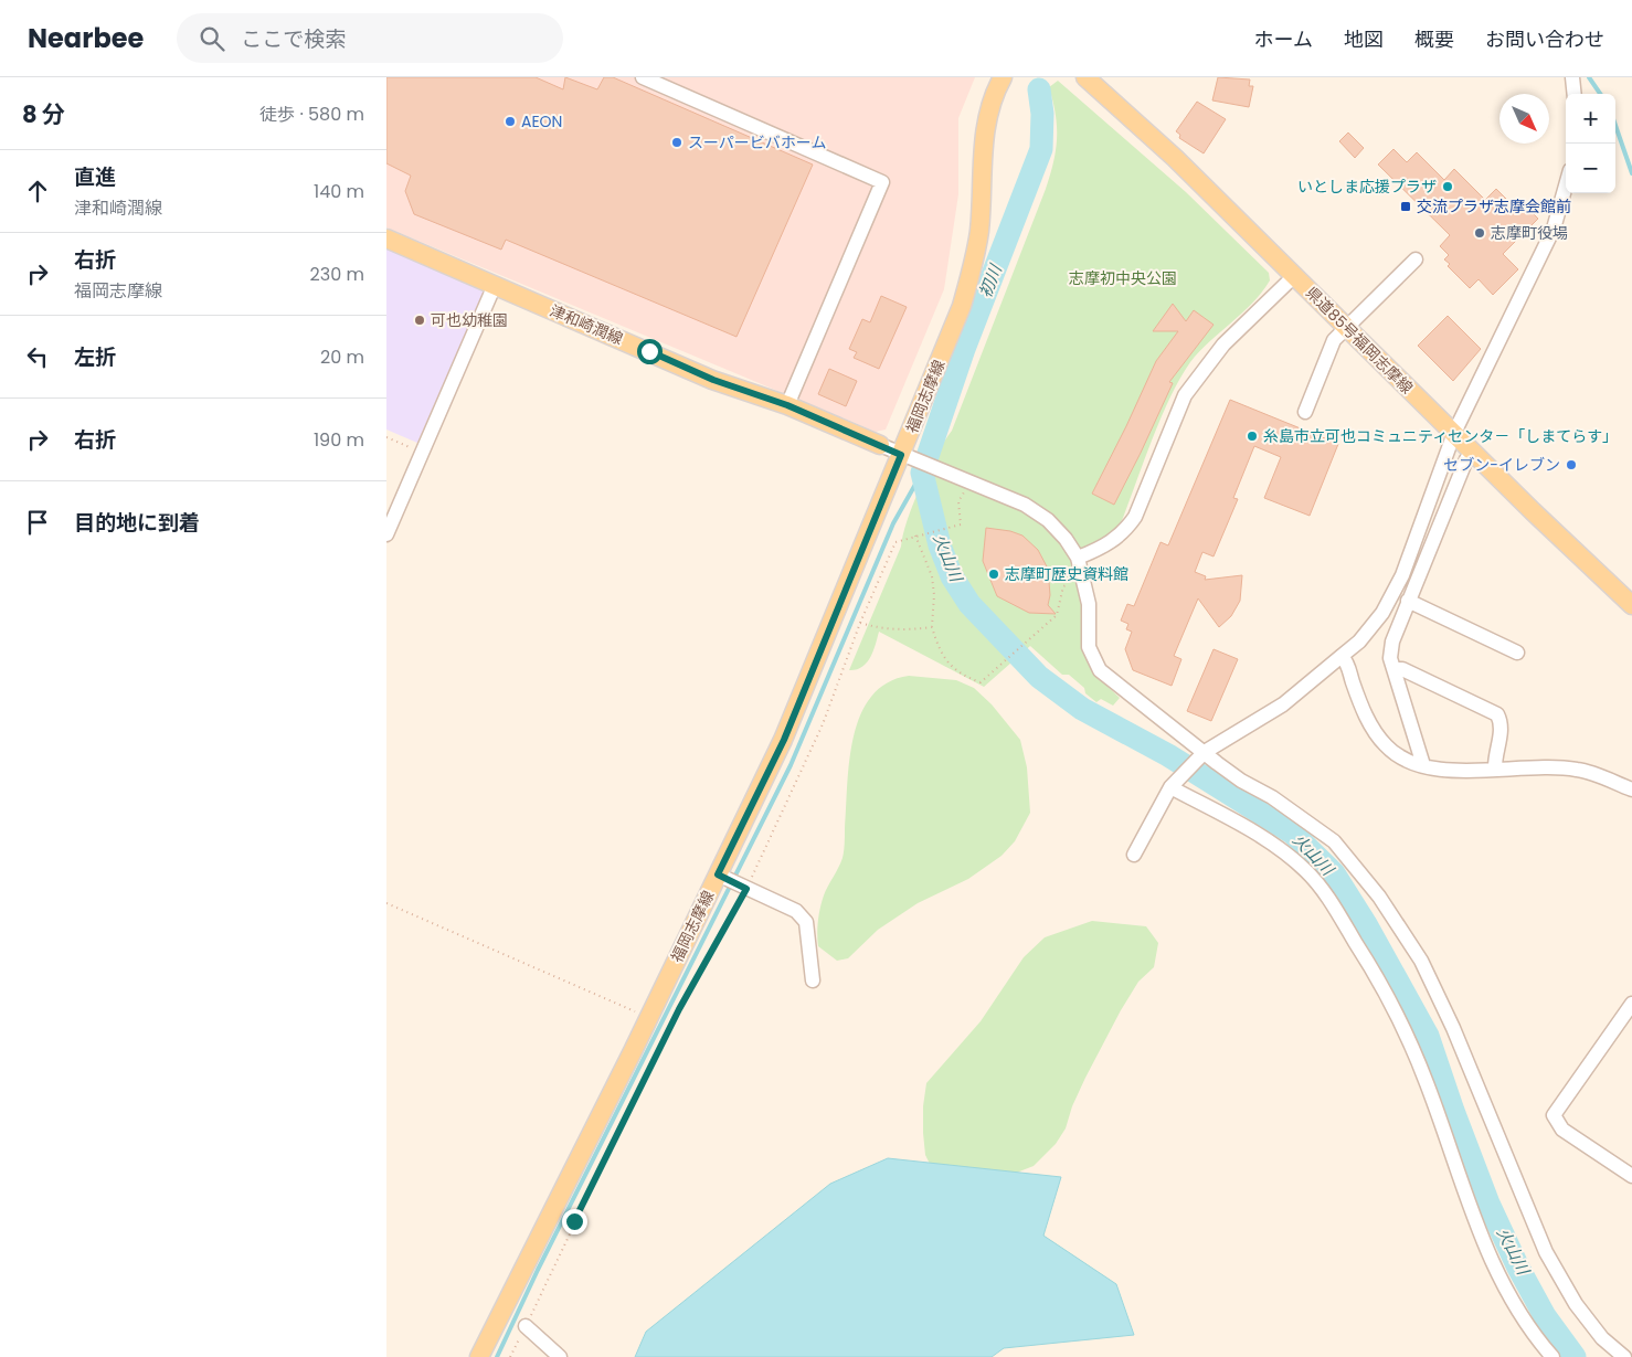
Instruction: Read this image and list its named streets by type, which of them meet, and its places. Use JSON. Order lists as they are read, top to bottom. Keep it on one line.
{"streets":{"main road":["津和崎潤線","県道85号福岡志摩線","福岡志摩線"]},"water":["初川","火山川"],"parks":["志摩初中央公園"],"places":{"other":["AEON","スーパービバホーム","いとしま応援プラザ","志摩町役場","可也幼稚園","糸島市立可也コミュニティセンタ－「しまてらす」","セブン-イレブン","志摩町歴史資料館"],"transit":["交流プラザ志摩会館前"]},"north":"bottom right","page":{"header":"Nearbee","search":"ここで検索","nav":["ホーム","地図","概要","お問い合わせ"],"heading":["8 分","徒歩 · 580 m"],"map_buttons":["+","−"],"list":[["直進","津和崎潤線","140 m"],["右折","福岡志摩線","230 m"],["左折","20 m"],["右折","190 m"],"目的地に到着"]}}
